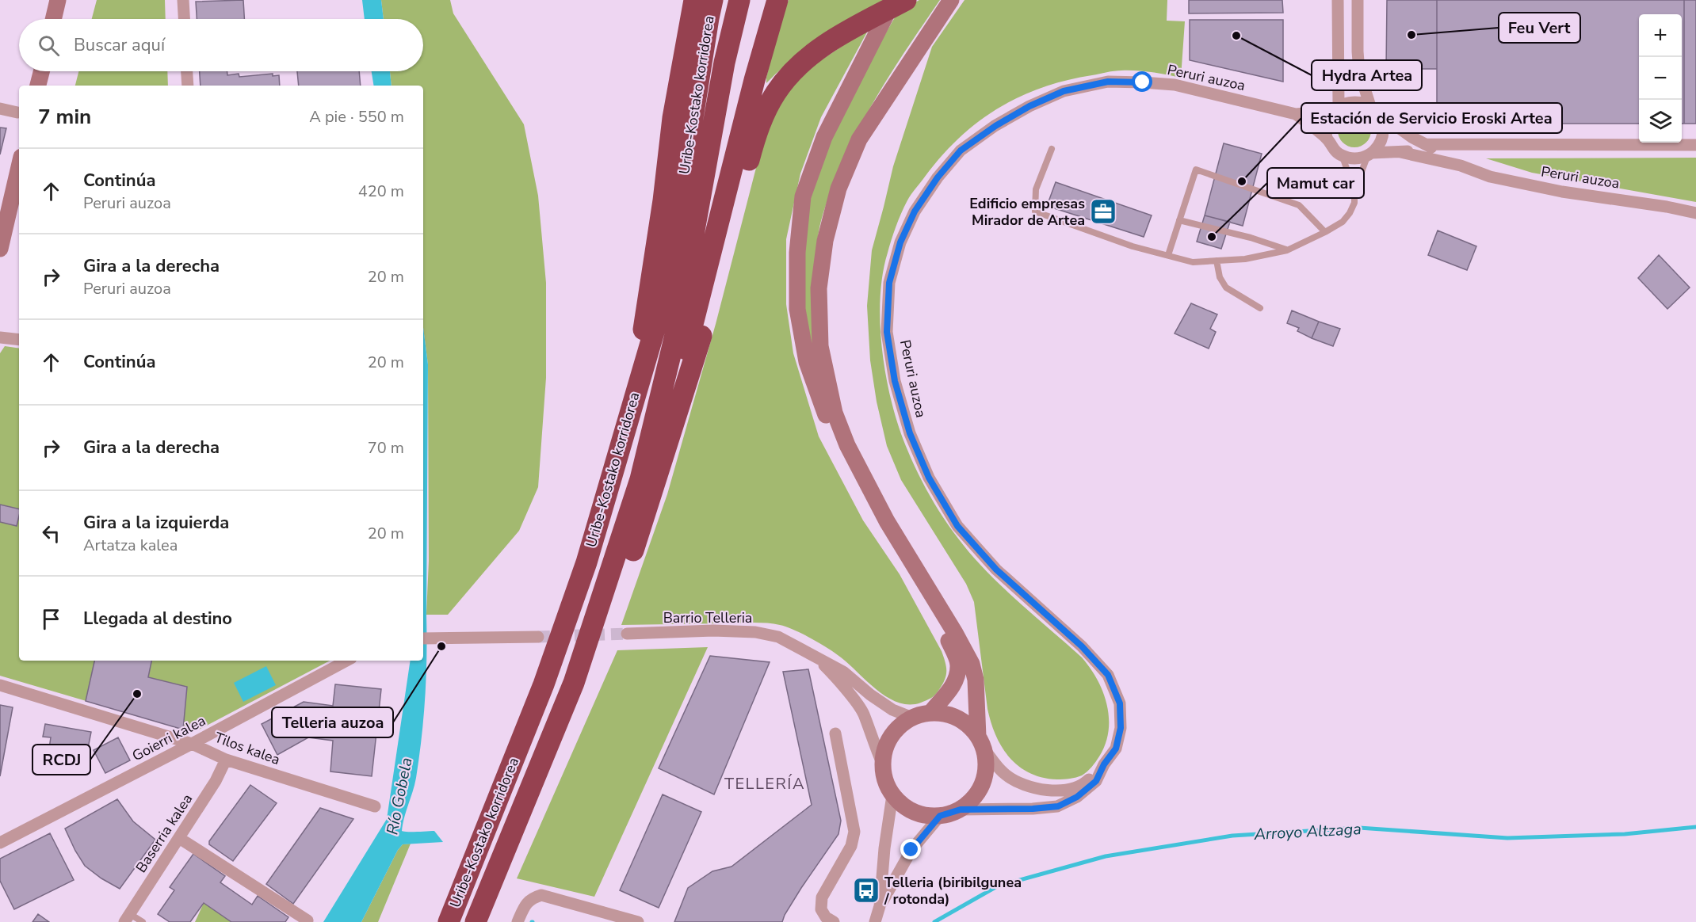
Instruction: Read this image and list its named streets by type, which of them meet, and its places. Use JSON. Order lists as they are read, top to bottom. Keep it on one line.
{"streets":{"highway":["Uribe-Kostako korridorea"],"street":["Peruri auzoa","Barrio Telleria","Goierri kalea","Tilos kalea","Baserria kalea"]},"crossings":[["Goierri kalea","Tilos kalea"],["Tilos kalea","Baserria kalea"]],"districts":["TELLERÍA"],"water":["Río Gobela","Arroyo Altzaga"],"places":{"other":["Feu Vert","Hydra Artea","Estación de Servicio Eroski Artea","Mamut car","Telleria auzoa","RCDJ"],"office":["Edificio empresas Mirador de Artea"],"bus stop":["Telleria (biribilgunea / rotonda)"]},"page":{"map_buttons":["+","−"],"search":"Buscar aquí","heading":["7 min","A pie · 550 m"],"list":[["Continúa","Peruri auzoa","420 m"],["Gira a la derecha","Peruri auzoa","20 m"],["Continúa","20 m"],["Gira a la derecha","70 m"],["Gira a la izquierda","Artatza kalea","20 m"],"Llegada al destino"]}}
